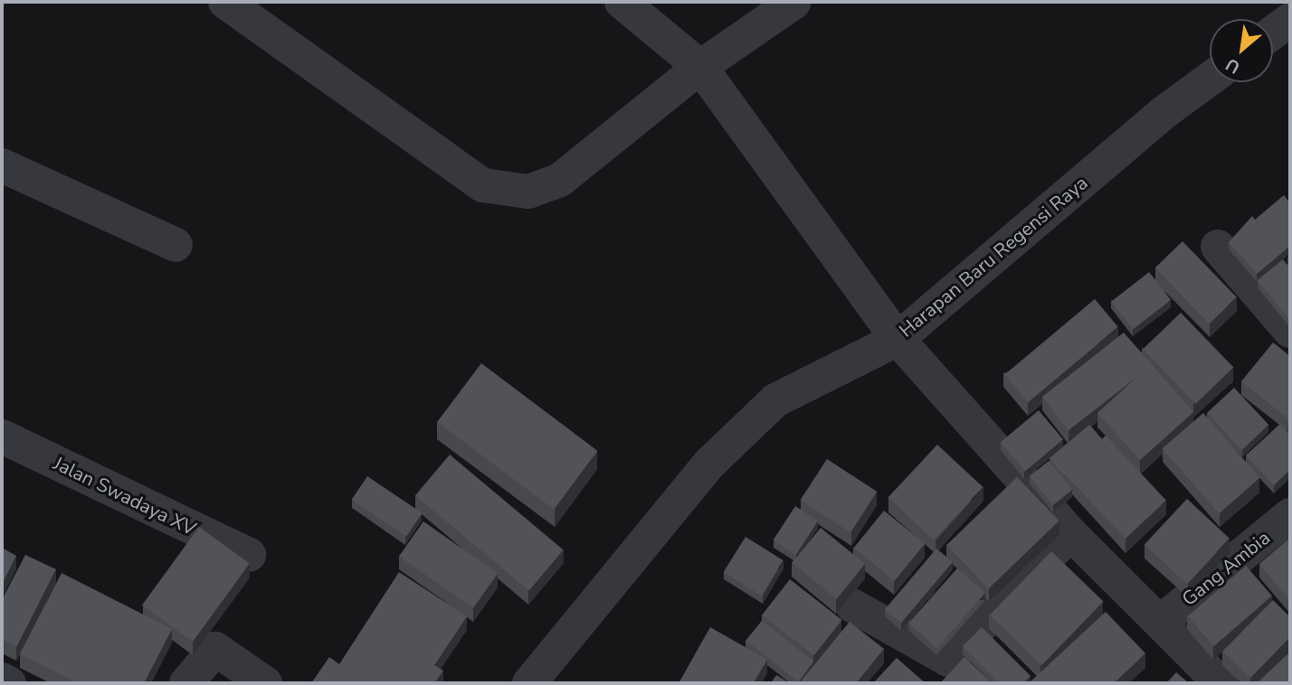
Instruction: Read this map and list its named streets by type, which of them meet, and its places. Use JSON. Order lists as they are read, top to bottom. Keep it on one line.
{"streets":{"street":["Harapan Baru Regensi Raya","Jalan Swadaya XV","Gang Ambia"]},"north":"bottom left"}
